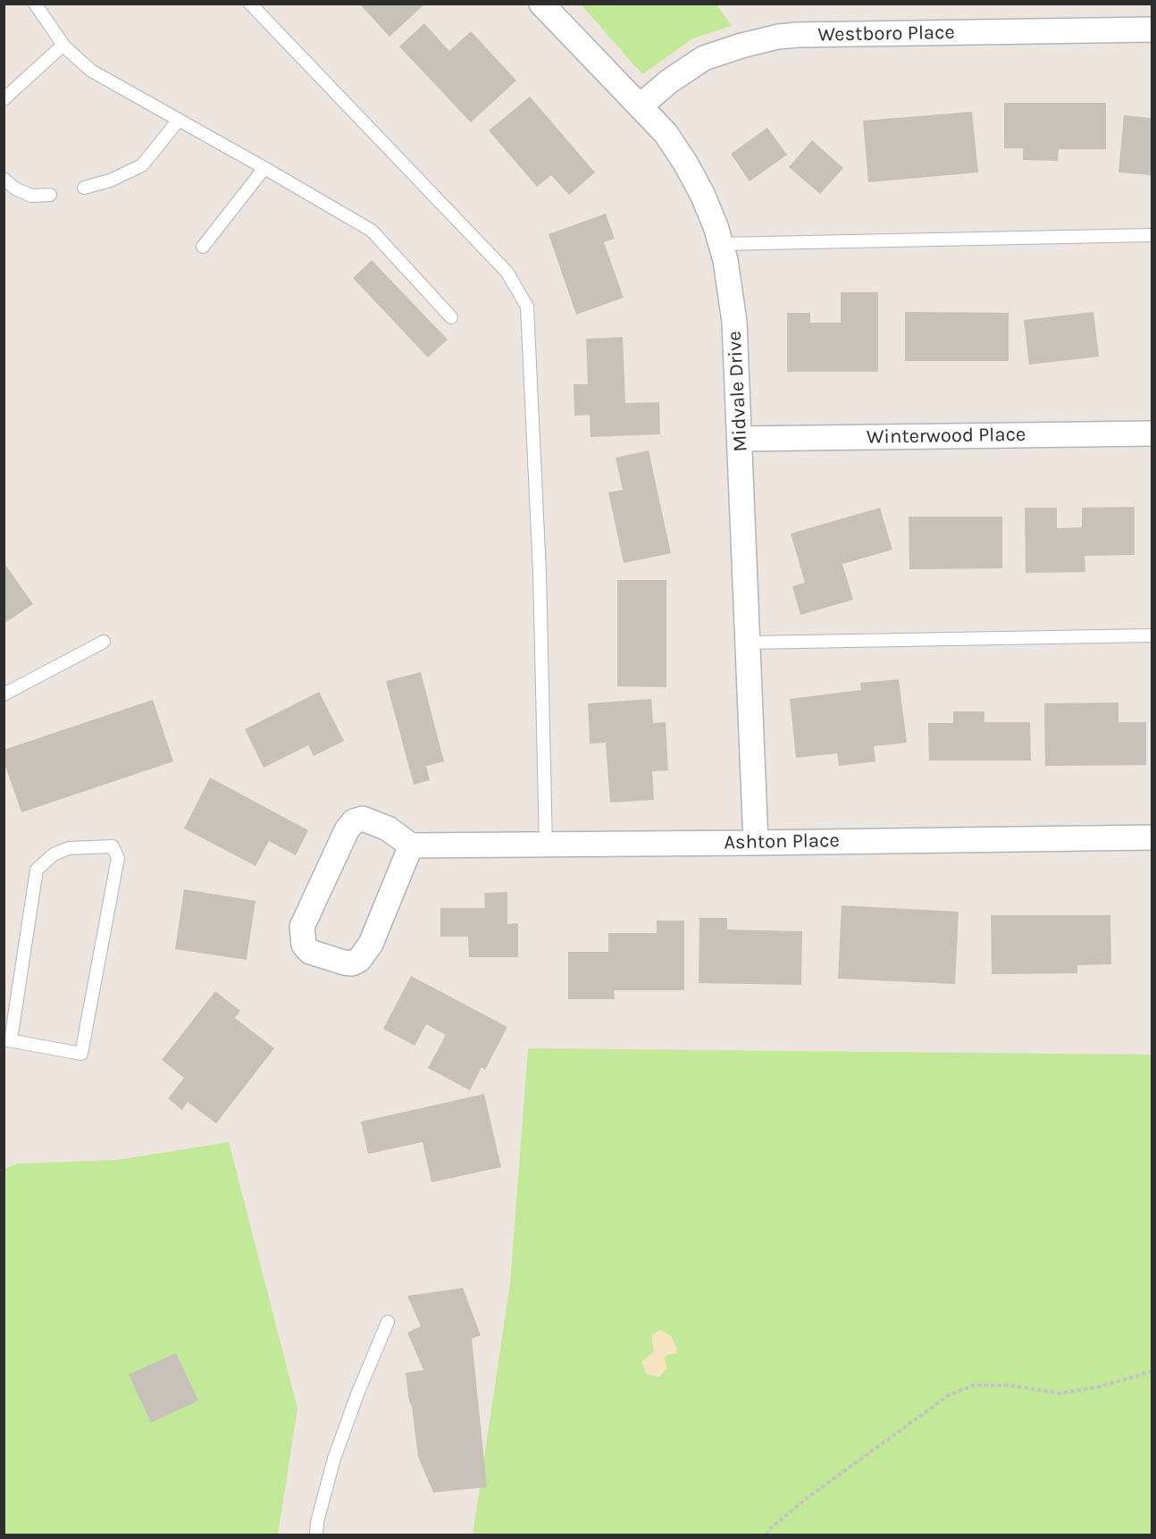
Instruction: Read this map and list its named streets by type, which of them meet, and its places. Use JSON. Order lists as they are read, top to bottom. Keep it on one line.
{"streets":{"street":["Westboro Place","Midvale Drive","Winterwood Place","Ashton Place"]},"crossings":[["Westboro Place","Midvale Drive"],["Midvale Drive","Winterwood Place"],["Midvale Drive","Ashton Place"]]}
